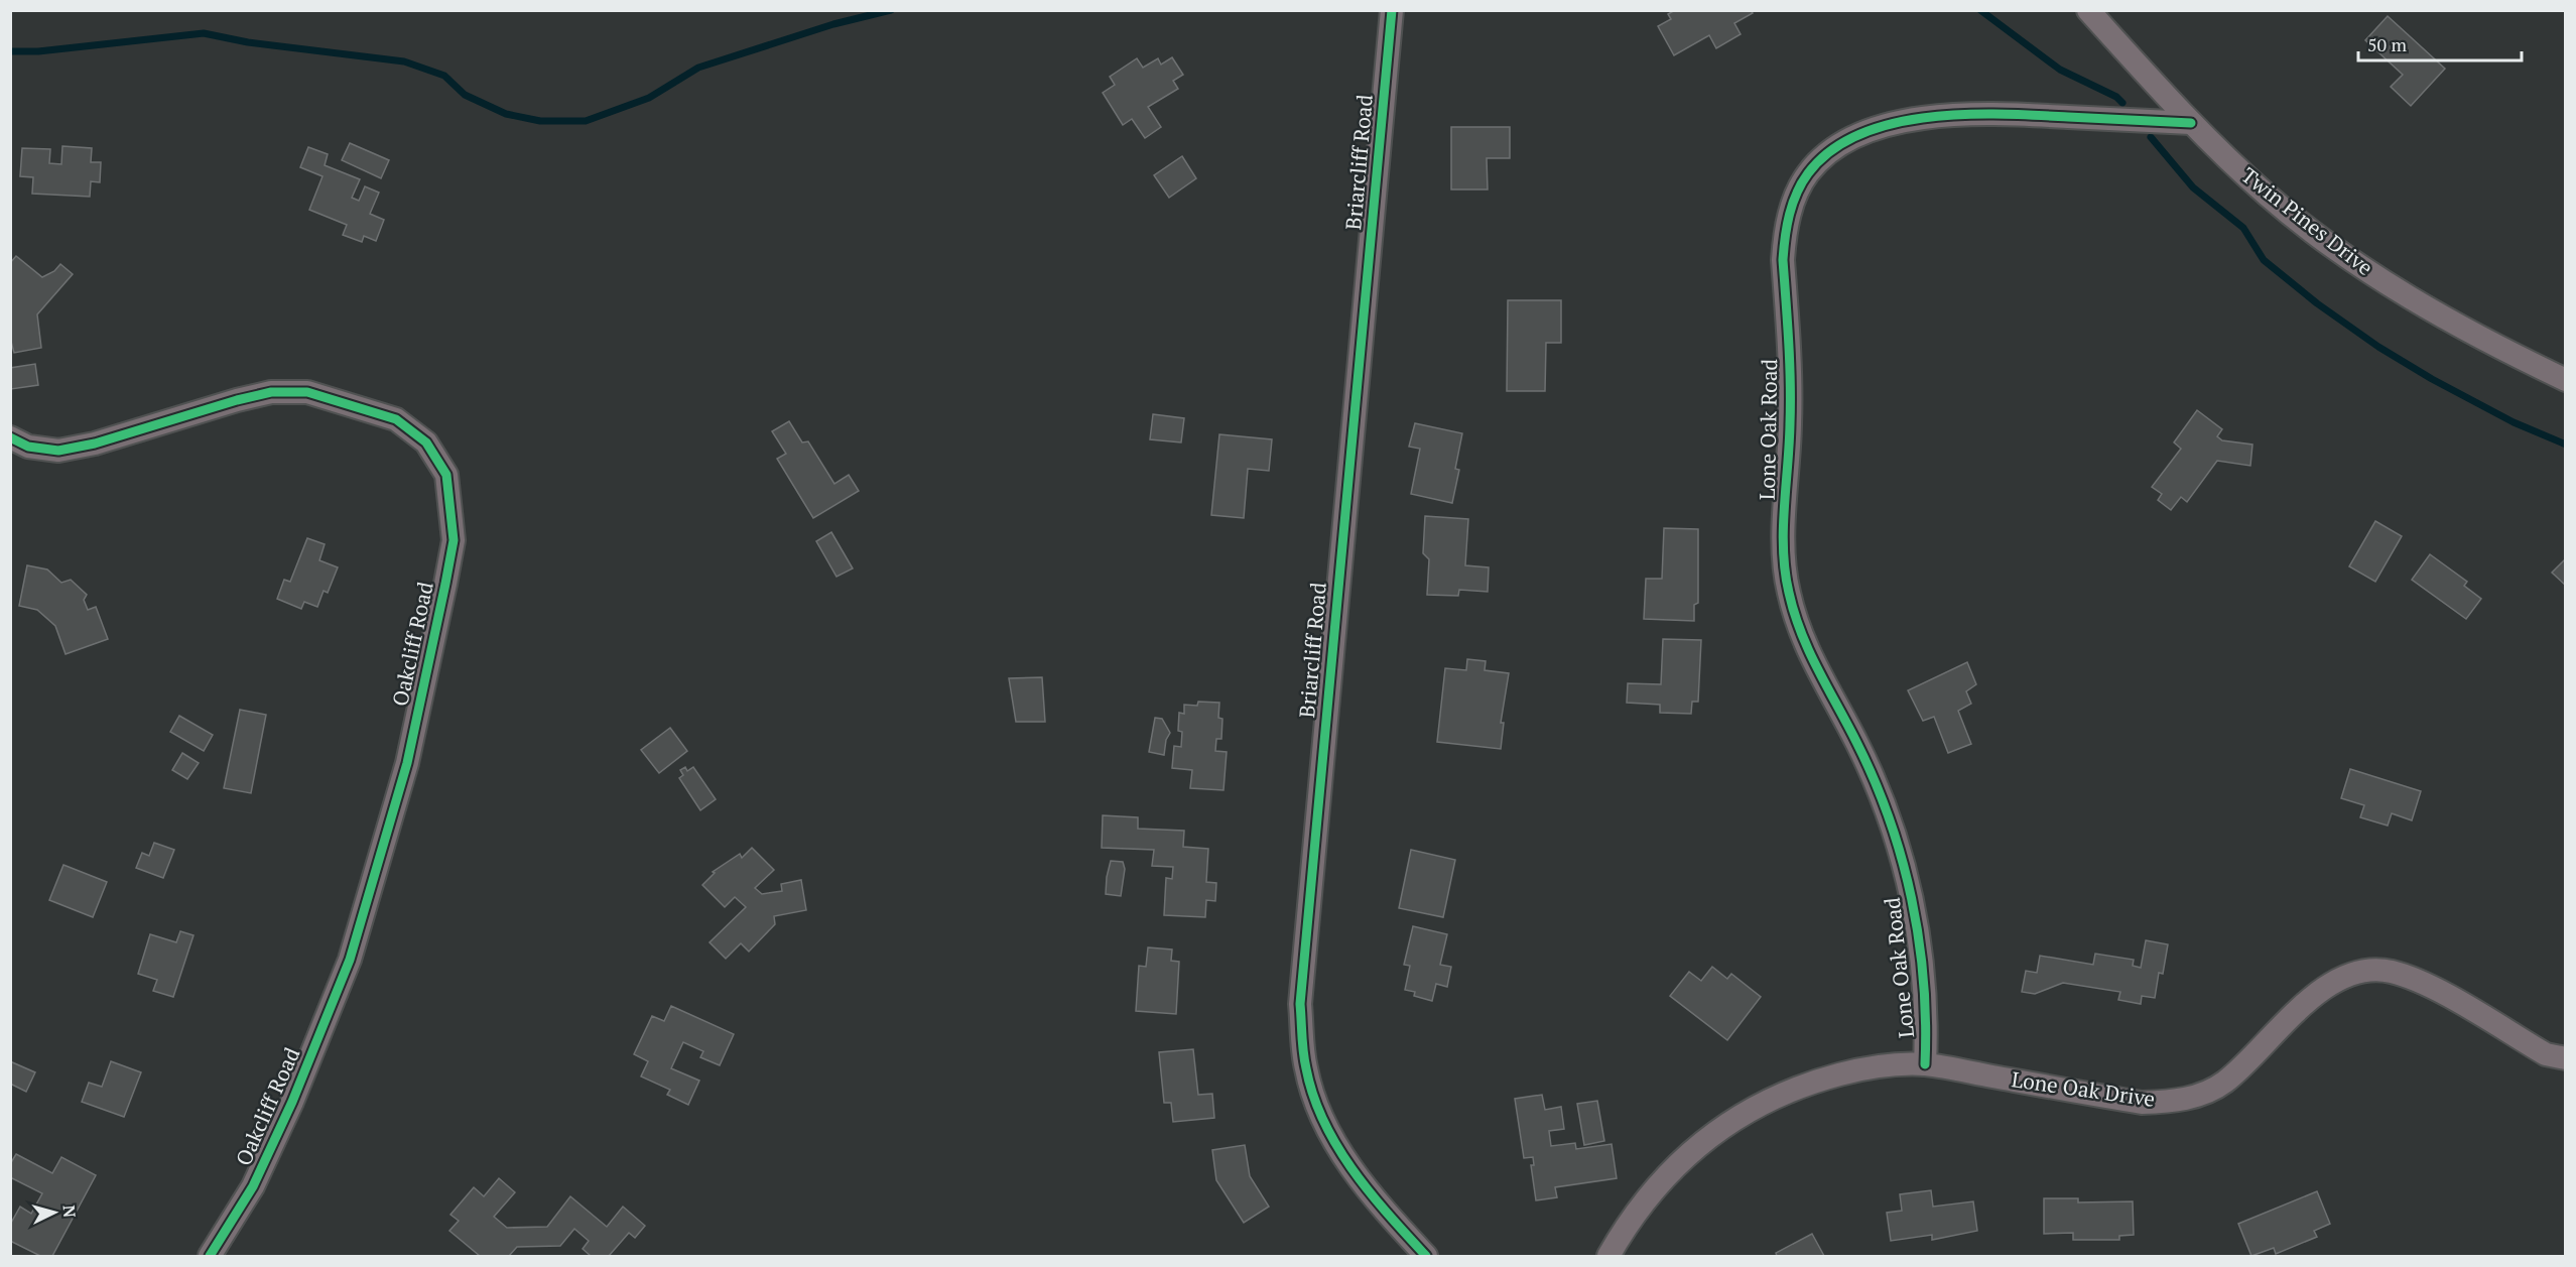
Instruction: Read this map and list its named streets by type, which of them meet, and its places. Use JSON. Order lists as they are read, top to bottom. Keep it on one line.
{"streets":{"street":["Briarcliff Road","Twin Pines Drive","Lone Oak Road","Oakcliff Road","Lone Oak Drive"]},"crossings":[["Twin Pines Drive","Lone Oak Road"],["Lone Oak Road","Lone Oak Drive"]],"scale_bar":"50 m","north":"right"}
